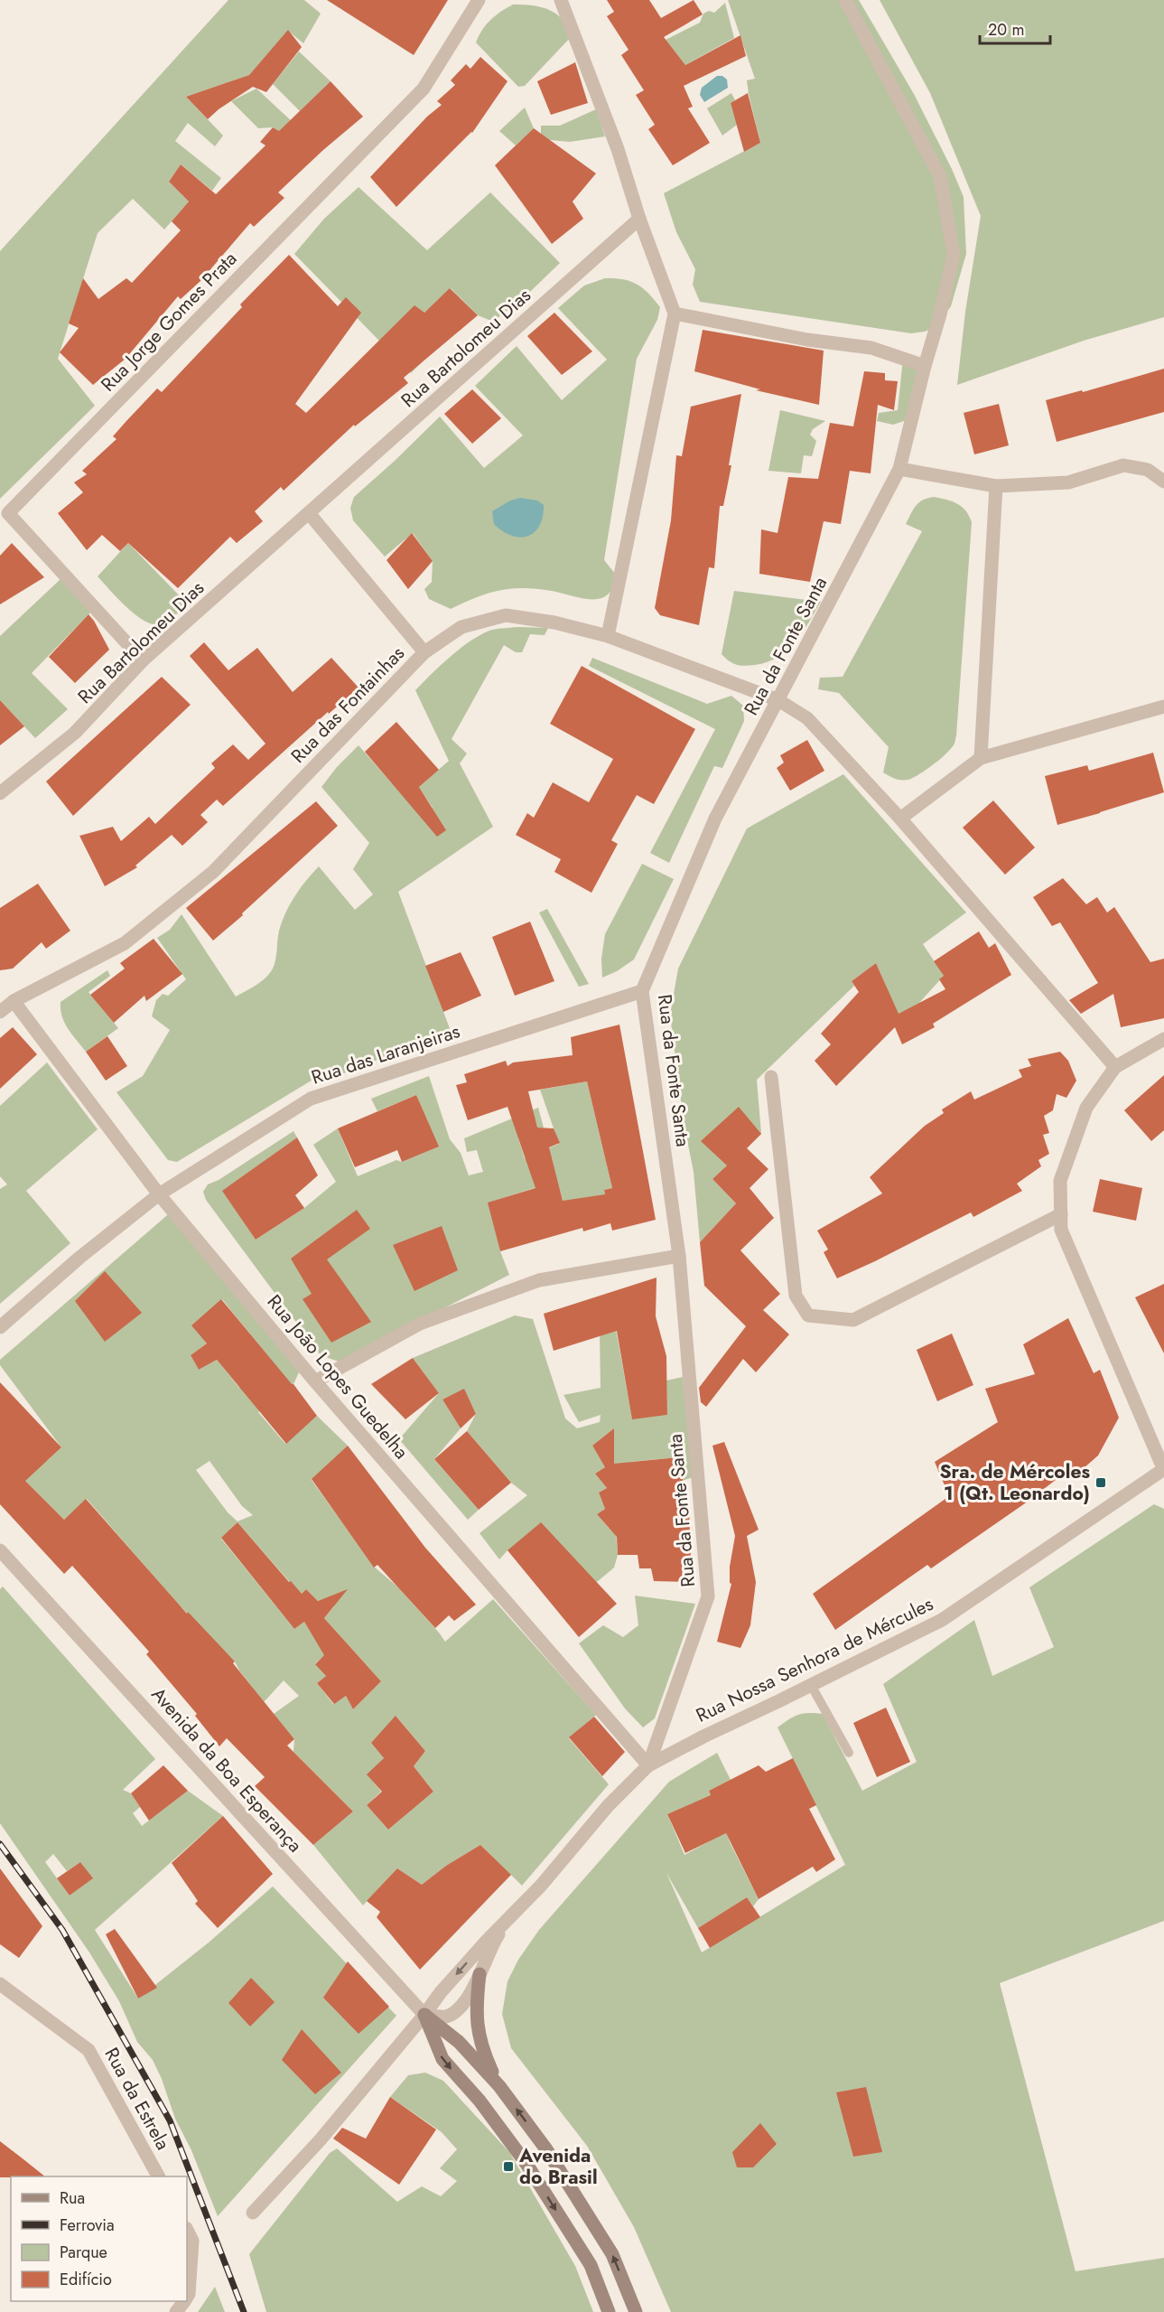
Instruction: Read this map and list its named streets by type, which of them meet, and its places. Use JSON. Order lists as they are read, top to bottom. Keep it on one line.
{"streets":{"street":["Rua Jorge Gomes Prata","Rua Bartolomeu Dias","Rua da Fonte Santa","Rua das Fontainhas","Rua das Laranjeiras","Rua João Lopes Guedelha","Rua Nossa Senhora de Mércules","Avenida da Boa Esperança","Rua da Estrela"]},"crossings":[["Rua Jorge Gomes Prata","Rua Bartolomeu Dias"],["Rua da Fonte Santa","Rua das Fontainhas"],["Rua da Fonte Santa","Rua das Laranjeiras"],["Rua da Fonte Santa","Rua João Lopes Guedelha"],["Rua da Fonte Santa","Rua Nossa Senhora de Mércules"],["Rua das Fontainhas","Rua João Lopes Guedelha"],["Rua das Laranjeiras","Rua João Lopes Guedelha"],["Rua João Lopes Guedelha","Rua Nossa Senhora de Mércules"],["Rua Nossa Senhora de Mércules","Avenida da Boa Esperança"]],"places":{"transit":["Sra. de Mércoles 1 (Qt. Leonardo)","Avenida do Brasil"]},"legend":["Rua","Ferrovia","Parque","Edifício"],"scale_bar":"20 m"}
